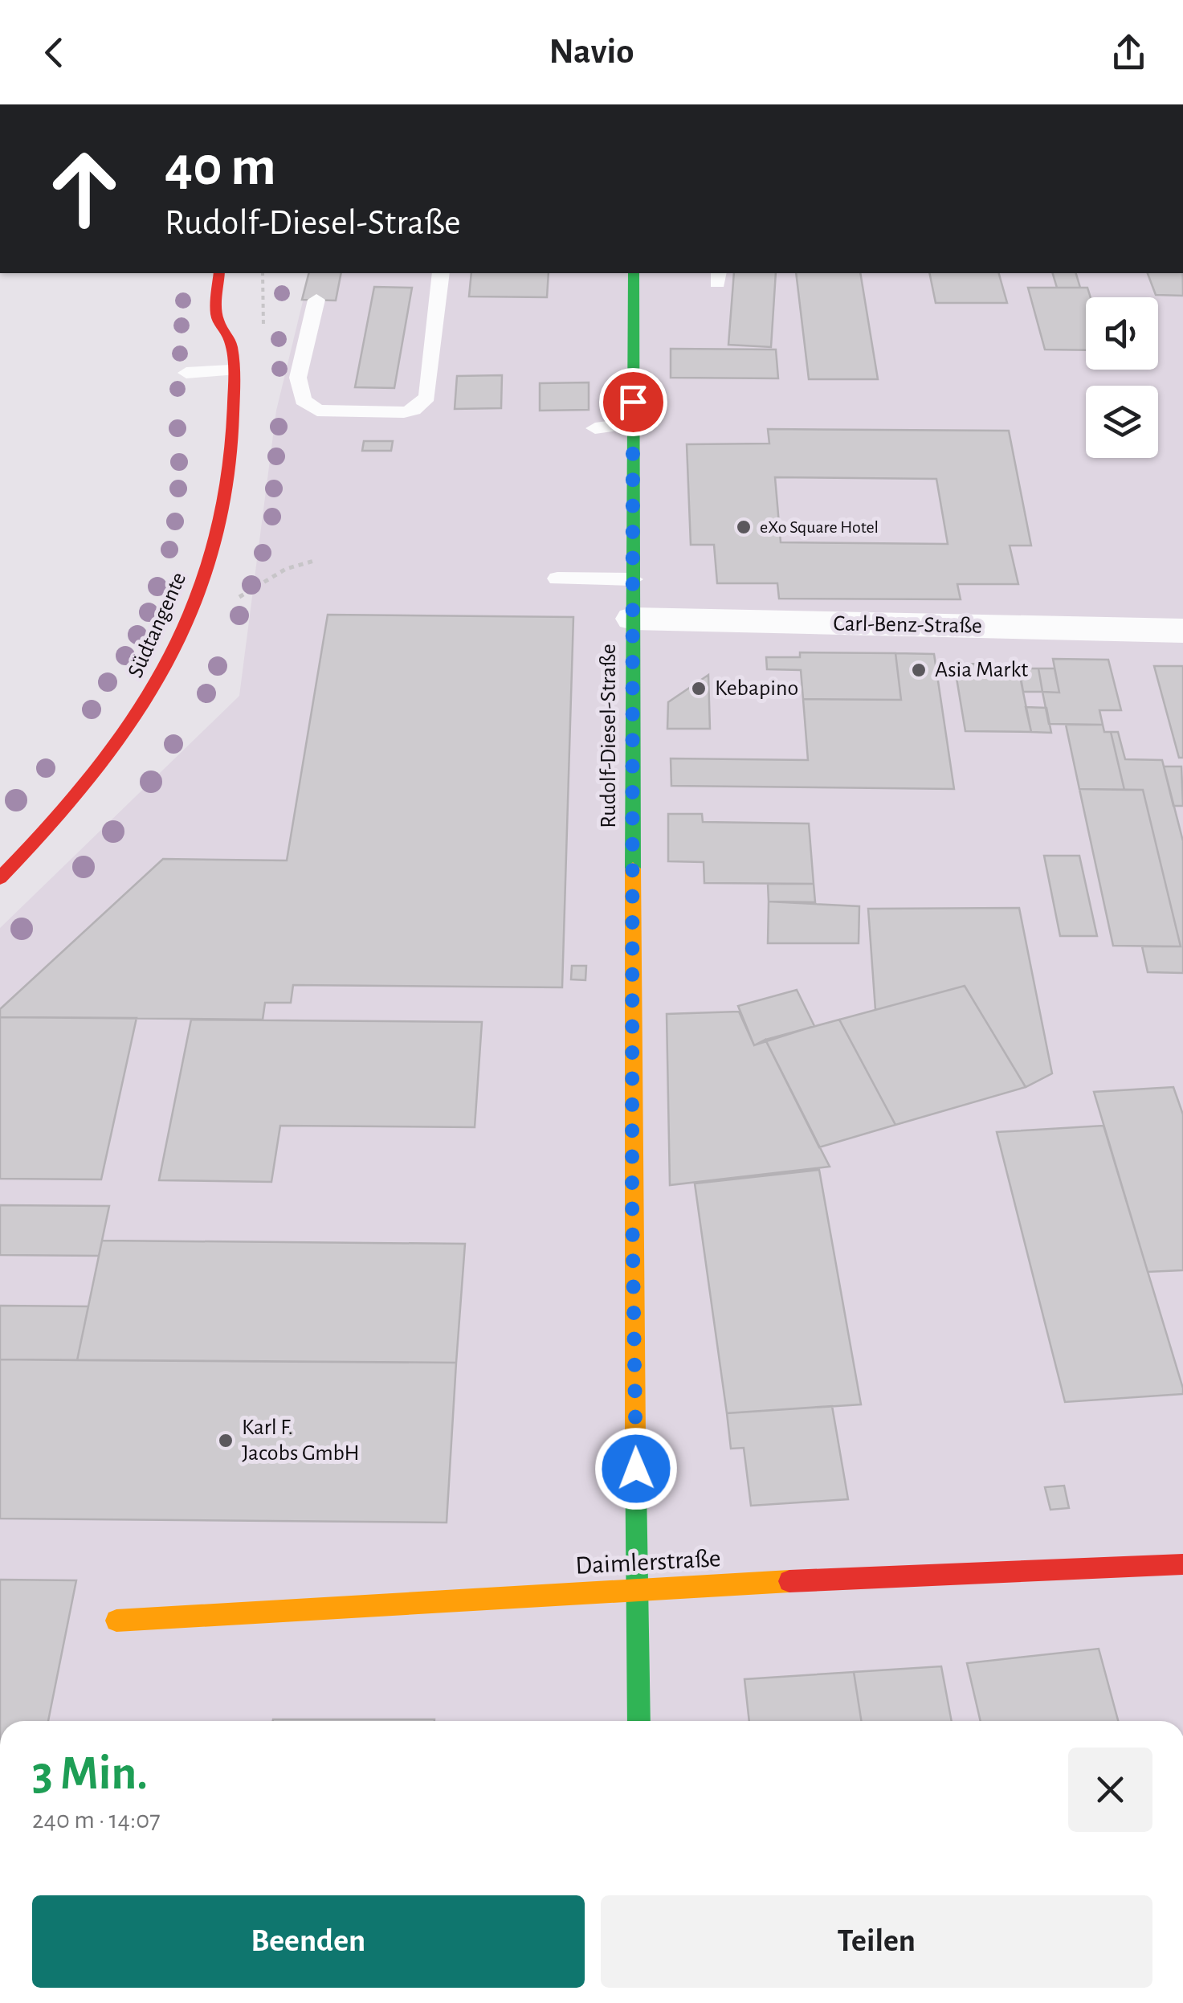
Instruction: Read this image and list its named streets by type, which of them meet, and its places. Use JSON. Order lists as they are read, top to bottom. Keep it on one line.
{"streets":{"street":["Südtangente","Carl-Benz-Straße","Rudolf-Diesel-Straße","Daimlerstraße"]},"crossings":[["Carl-Benz-Straße","Rudolf-Diesel-Straße"],["Rudolf-Diesel-Straße","Daimlerstraße"]],"places":["eXo Square Hotel","Asia Markt","Kebapino","Karl F. Jacobs GmbH"],"page":{"header":"Navio","turn":["40 m","Rudolf-Diesel-Straße"],"heading":["3 Min.","240 m · 14:07"],"buttons":["Beenden","Teilen"]}}
